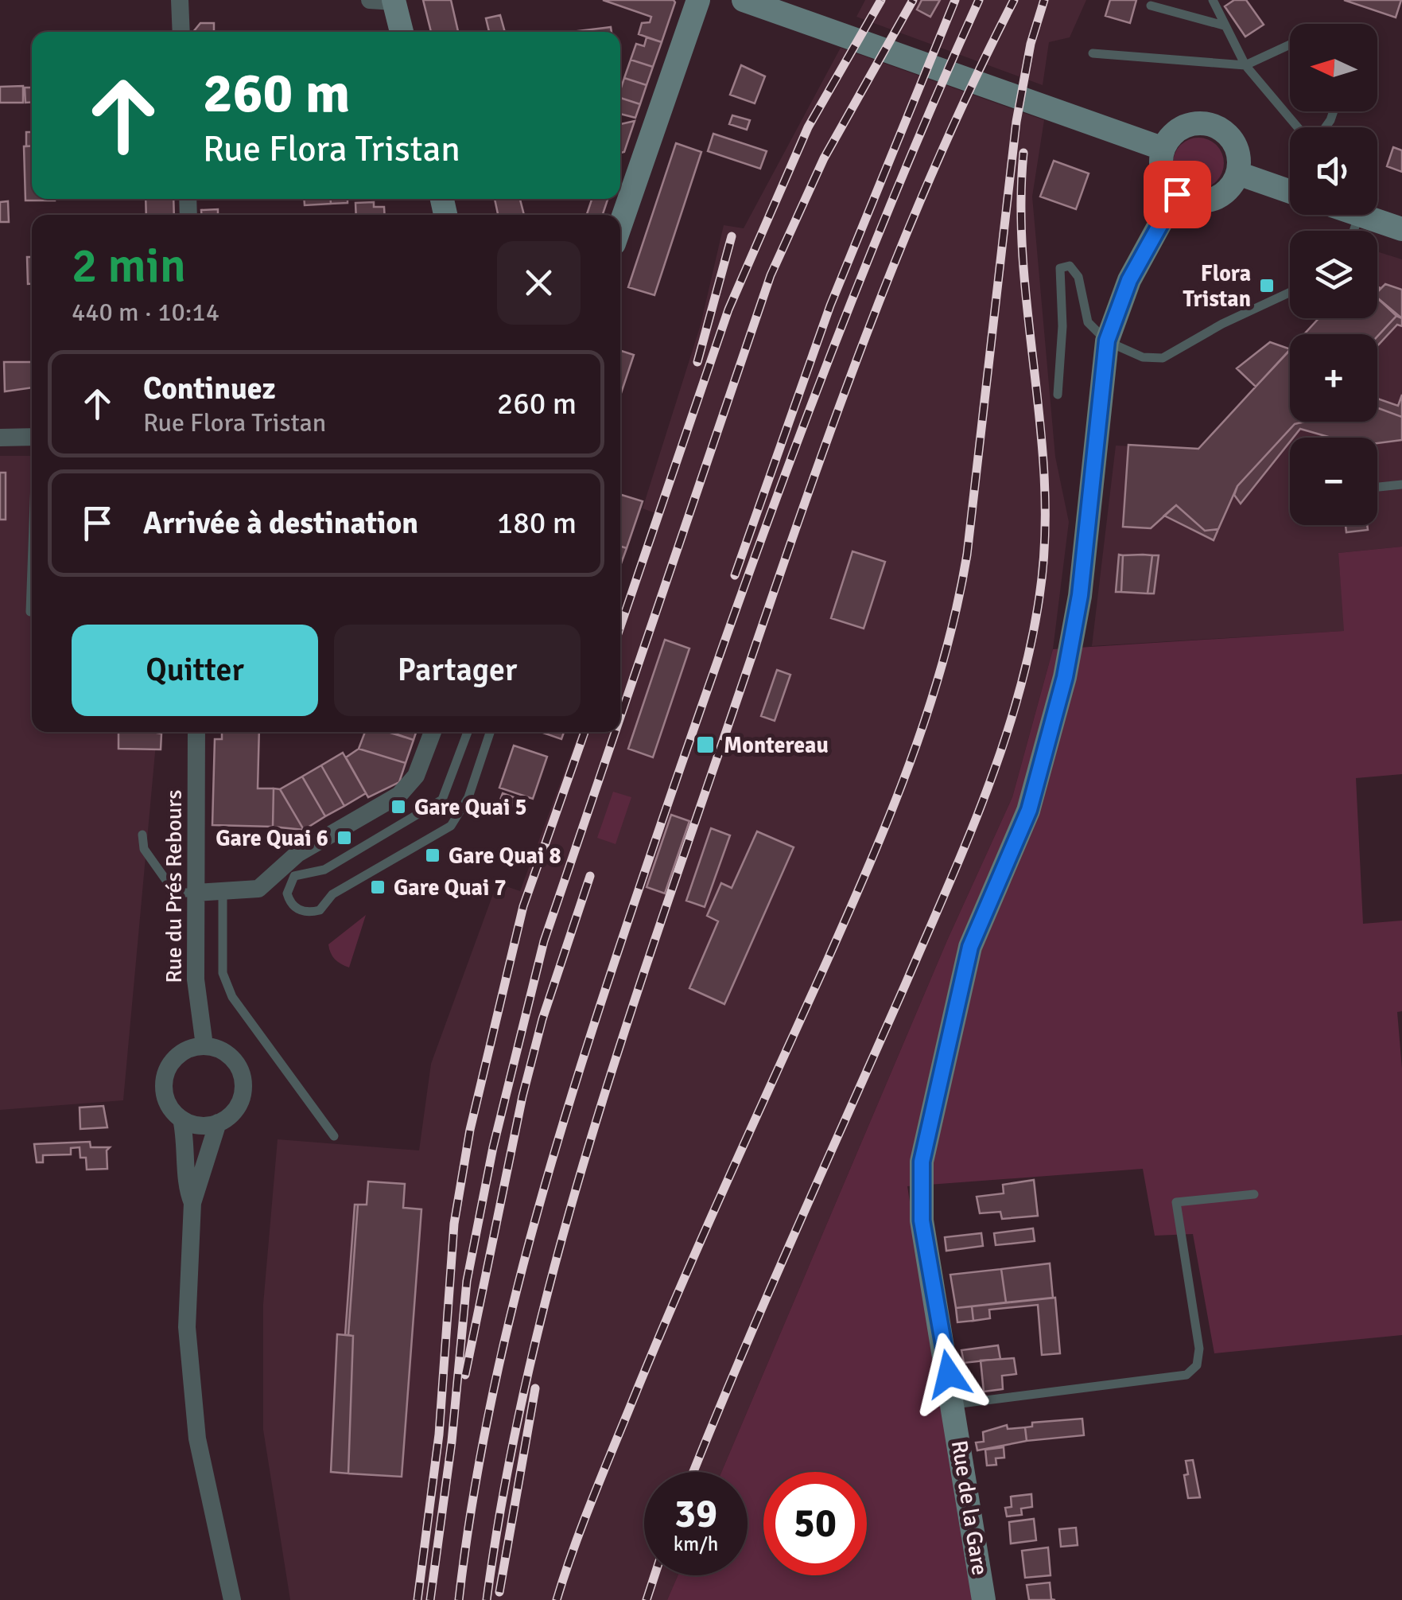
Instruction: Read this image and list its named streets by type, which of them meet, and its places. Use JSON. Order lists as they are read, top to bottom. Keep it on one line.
{"streets":{"main road":["Rue de la Gare"],"street":["Rue du Prés Rebours"]},"places":{"transit":["Flora Tristan","Montereau","Gare Quai 5","Gare Quai 6","Gare Quai 8","Gare Quai 7"]},"north":"left","page":{"map_buttons":["+","−"],"turn":["260 m","Rue Flora Tristan"],"heading":["2 min","440 m · 10:14"],"list":[{"name":"Continuez","note":"Rue Flora Tristan","value":"260 m"},{"name":"Arrivée à destination","value":"180 m"}],"buttons":["Quitter","Partager"],"speed":"39 km/h","limit":"50"}}
